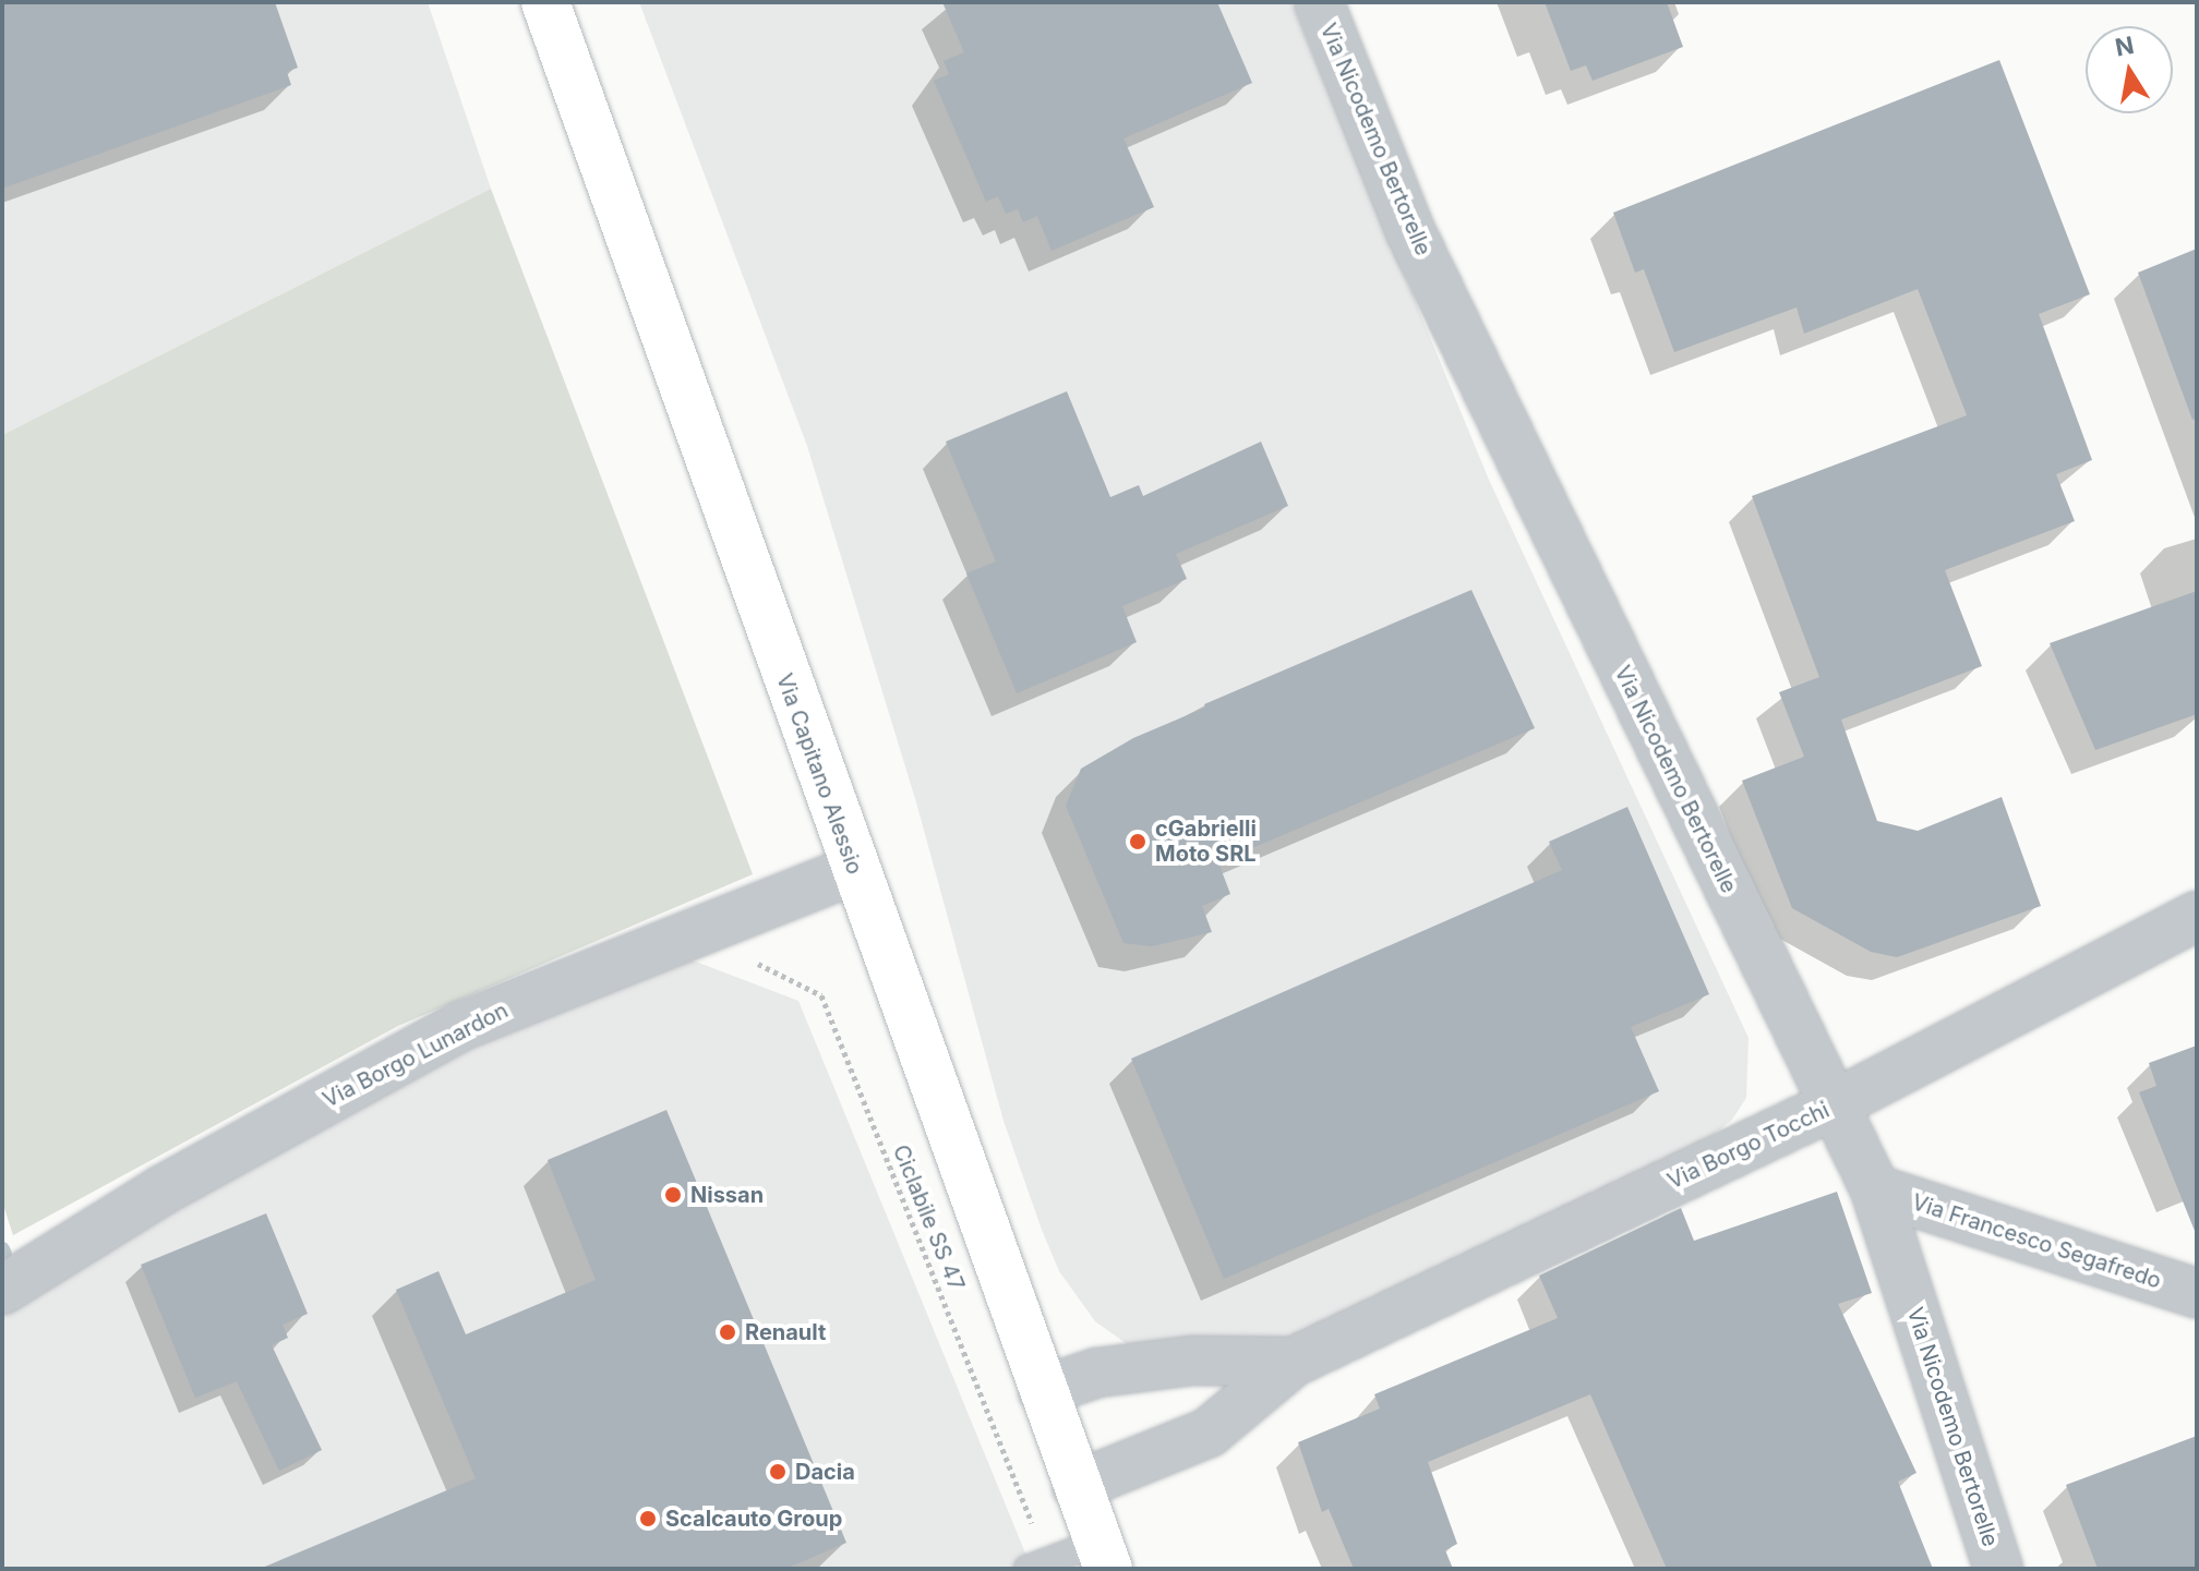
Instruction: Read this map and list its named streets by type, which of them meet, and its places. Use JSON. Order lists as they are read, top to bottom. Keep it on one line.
{"streets":{"main road":["Via Capitano Alessio"],"street":["Via Nicodemo Bertorelle","Via Borgo Lunardon","Via Borgo Tocchi","Via Francesco Segafredo"],"path":["Ciclabile SS 47"]},"crossings":[["Via Nicodemo Bertorelle","Via Borgo Tocchi"],["Via Nicodemo Bertorelle","Via Francesco Segafredo"],["Via Capitano Alessio","Via Borgo Lunardon"],["Via Capitano Alessio","Via Borgo Tocchi"],["Via Capitano Alessio","Ciclabile SS 47"],["Via Borgo Lunardon","Ciclabile SS 47"]],"places":["cGabrielli Moto SRL","Nissan","Renault","Dacia","Scalcauto Group"],"north":"top"}
